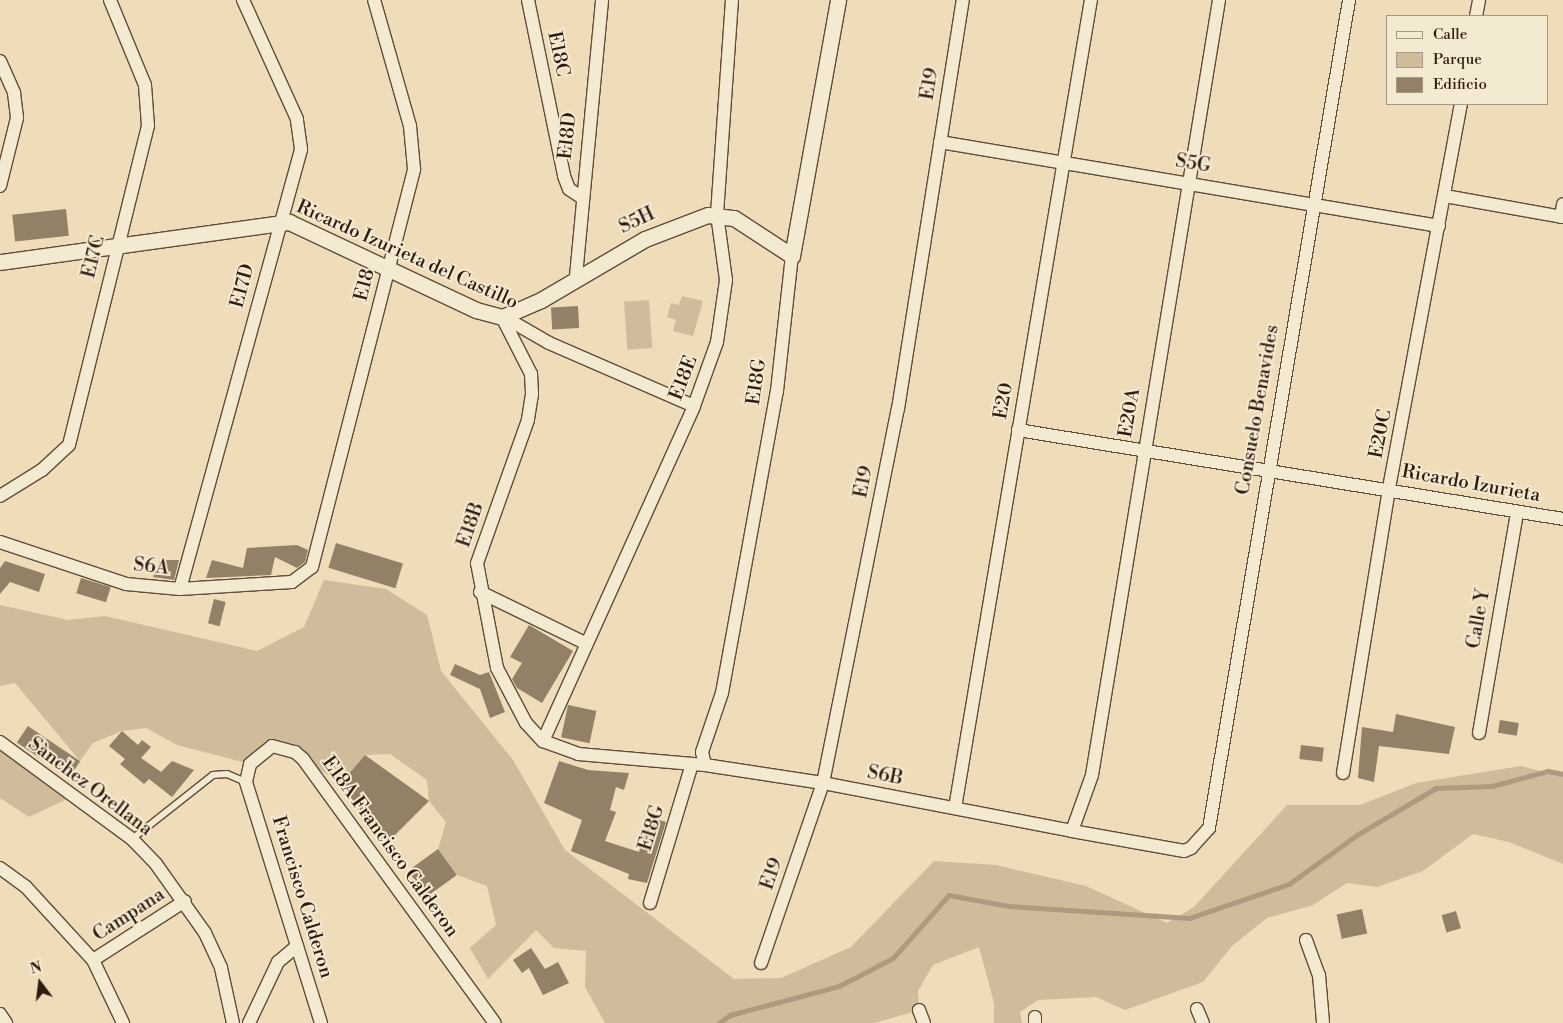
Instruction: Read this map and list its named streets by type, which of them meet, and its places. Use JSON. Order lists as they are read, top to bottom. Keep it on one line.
{"streets":{"street":["E18C","E19","E18D","S5G","S5H","Ricardo Izurieta del Castillo","E17C","E18","E17D","E18E","E18G","E20","Consuelo Benavides","E20A","E20C","Ricardo Izurieta","E18B","S6A","Calle Y","S6B","Sànchez Orellana","E18A Francisco Calderon","Francisco Calderon","Campana"]},"crossings":[["E18C","E18D"],["E19","S5G"],["E19","S6B"],["E18D","S5H"],["S5G","E20"],["S5G","Consuelo Benavides"],["S5G","E20A"],["S5G","E20C"],["S5H","Ricardo Izurieta del Castillo"],["S5H","E18E"],["S5H","E18B"],["Ricardo Izurieta del Castillo","E17C"],["Ricardo Izurieta del Castillo","E18"],["Ricardo Izurieta del Castillo","E17D"],["Ricardo Izurieta del Castillo","E18E"],["Ricardo Izurieta del Castillo","E18B"],["E18","S6A"],["E17D","S6A"],["E18E","E18B"],["E18E","S6B"],["E18G","S6B"],["E20","Ricardo Izurieta"],["E20","S6B"],["Consuelo Benavides","Ricardo Izurieta"],["Consuelo Benavides","S6B"],["E20A","Ricardo Izurieta"],["E20A","S6B"],["E20C","Ricardo Izurieta"],["Ricardo Izurieta","Calle Y"],["E18B","S6B"],["Sànchez Orellana","Campana"],["E18A Francisco Calderon","Francisco Calderon"]],"legend":["Calle","Parque","Edificio"],"north":"top"}
